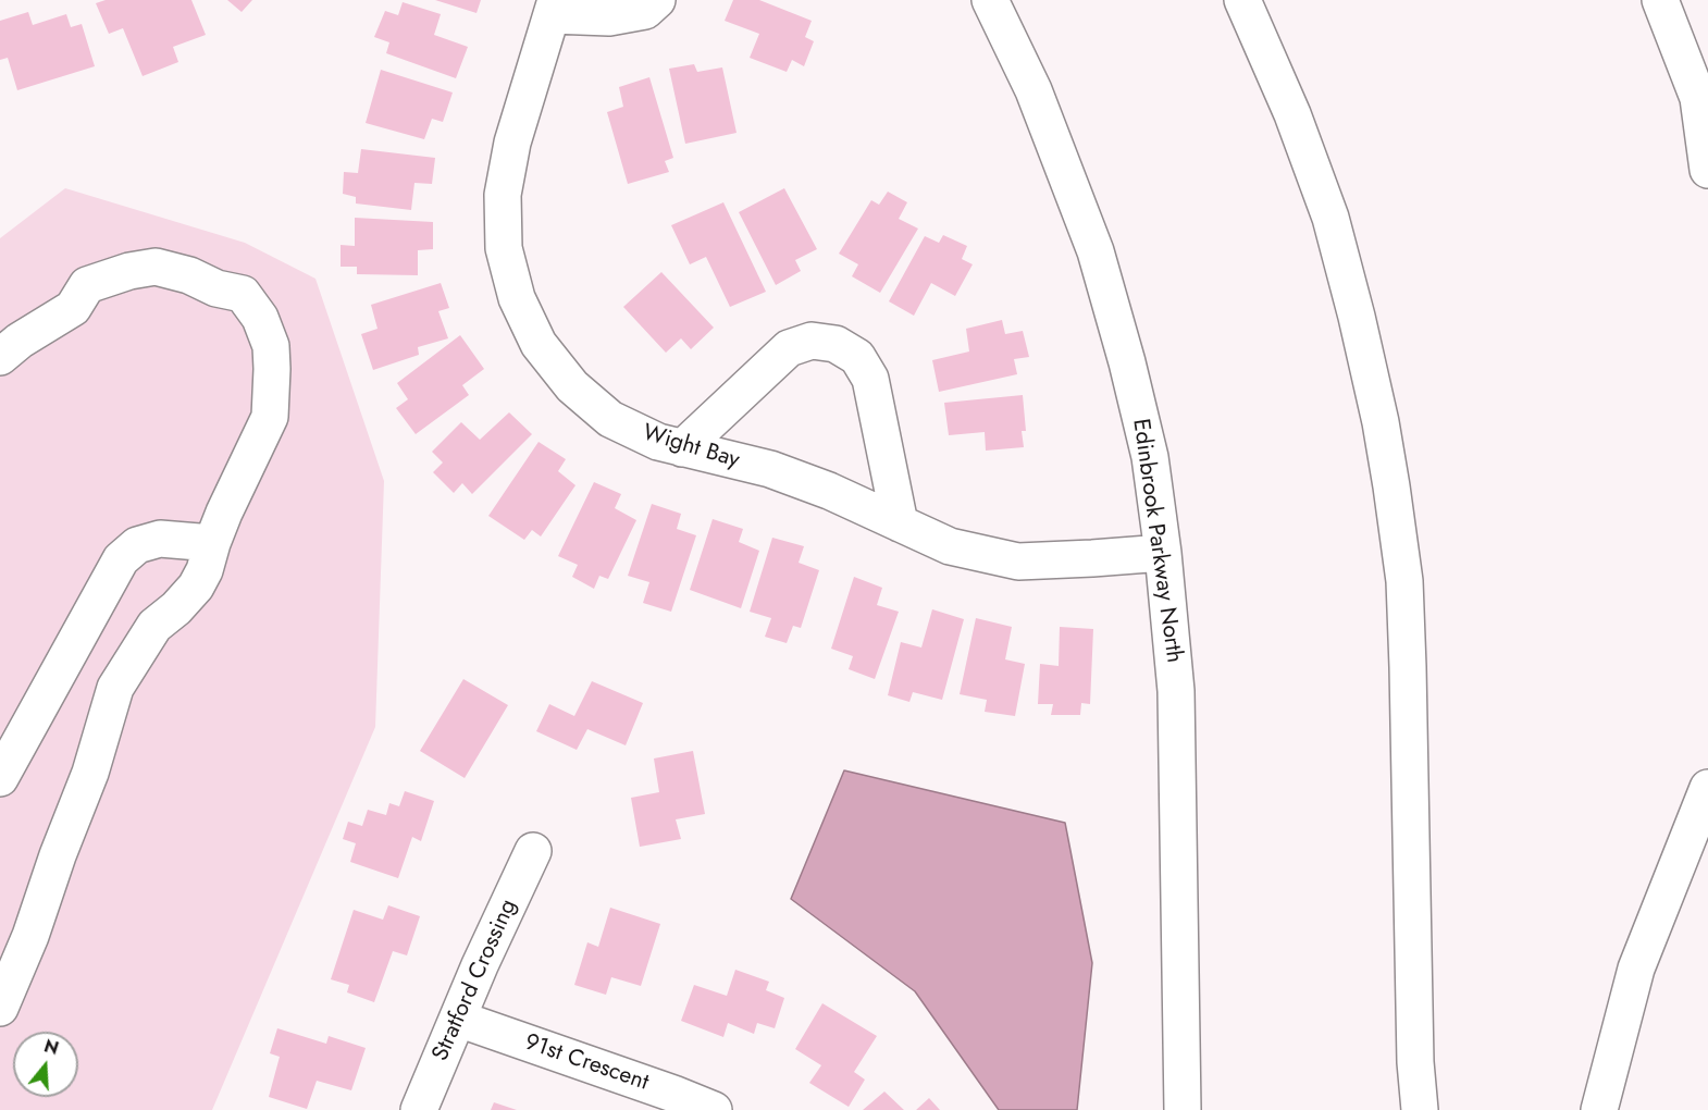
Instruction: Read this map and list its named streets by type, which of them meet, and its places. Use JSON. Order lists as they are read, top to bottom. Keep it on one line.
{"streets":{"main road":["Wight Bay","Edinbrook Parkway North","Stratford Crossing","91st Crescent"]},"crossings":[["Wight Bay","Edinbrook Parkway North"],["Stratford Crossing","91st Crescent"]],"north":"top"}
